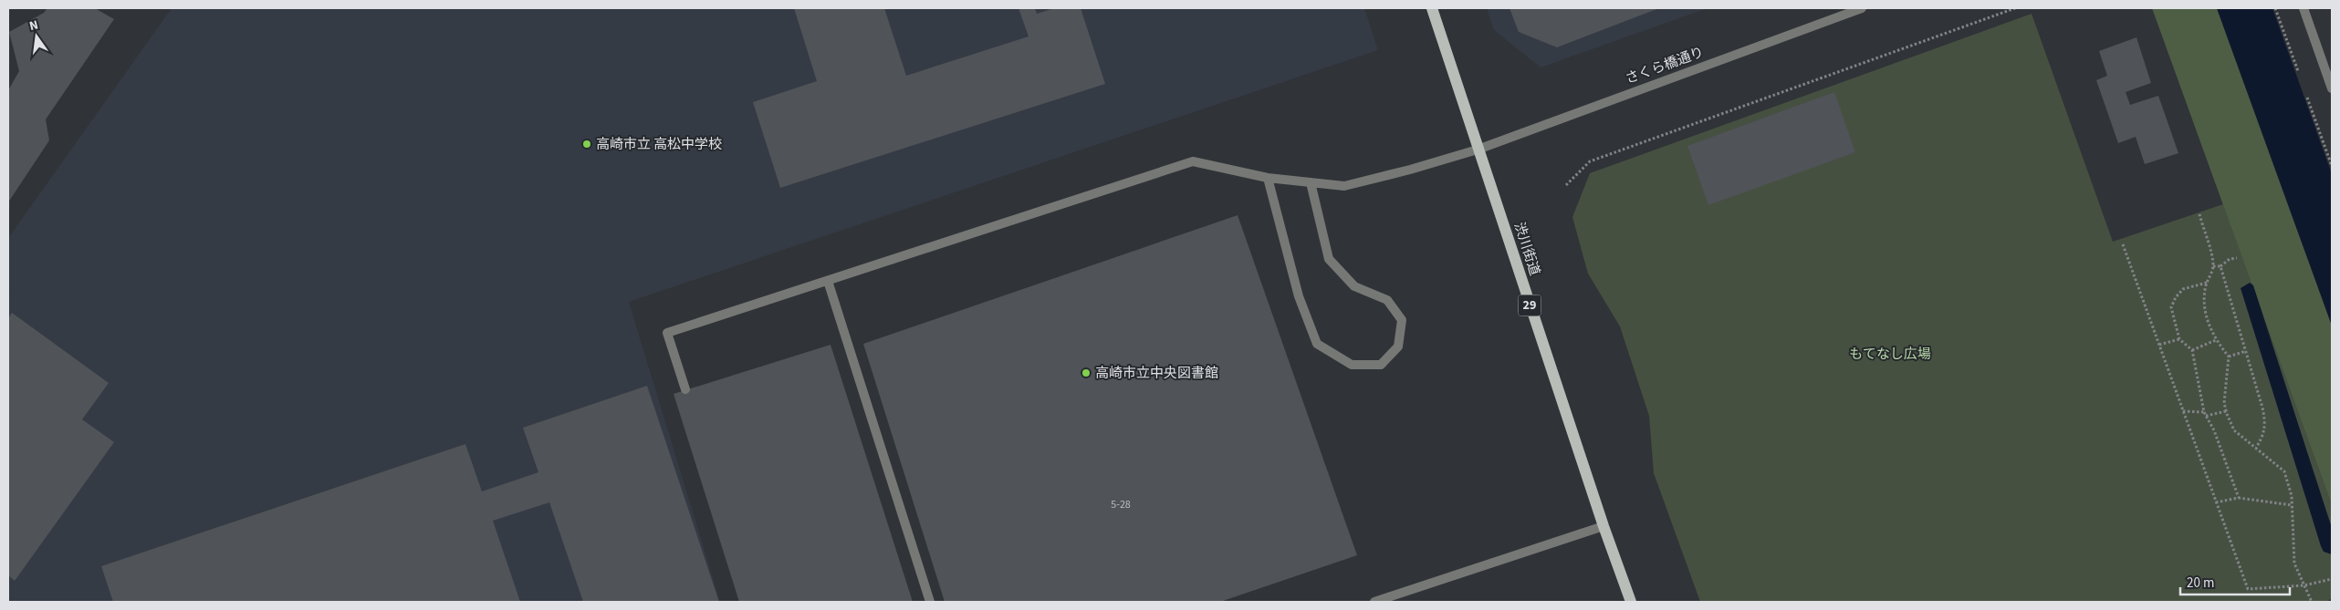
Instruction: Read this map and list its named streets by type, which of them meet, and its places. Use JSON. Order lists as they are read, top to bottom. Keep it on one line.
{"streets":{"main road":["渋川街道","29"],"street":["さくら橋通り"]},"crossings":[["さくら橋通り","渋川街道"]],"parks":["もてなし広場"],"places":["高崎市立 高松中学校","高崎市立中央図書館"],"house_numbers":["5-28"],"scale_bar":"20 m","north":"top"}
